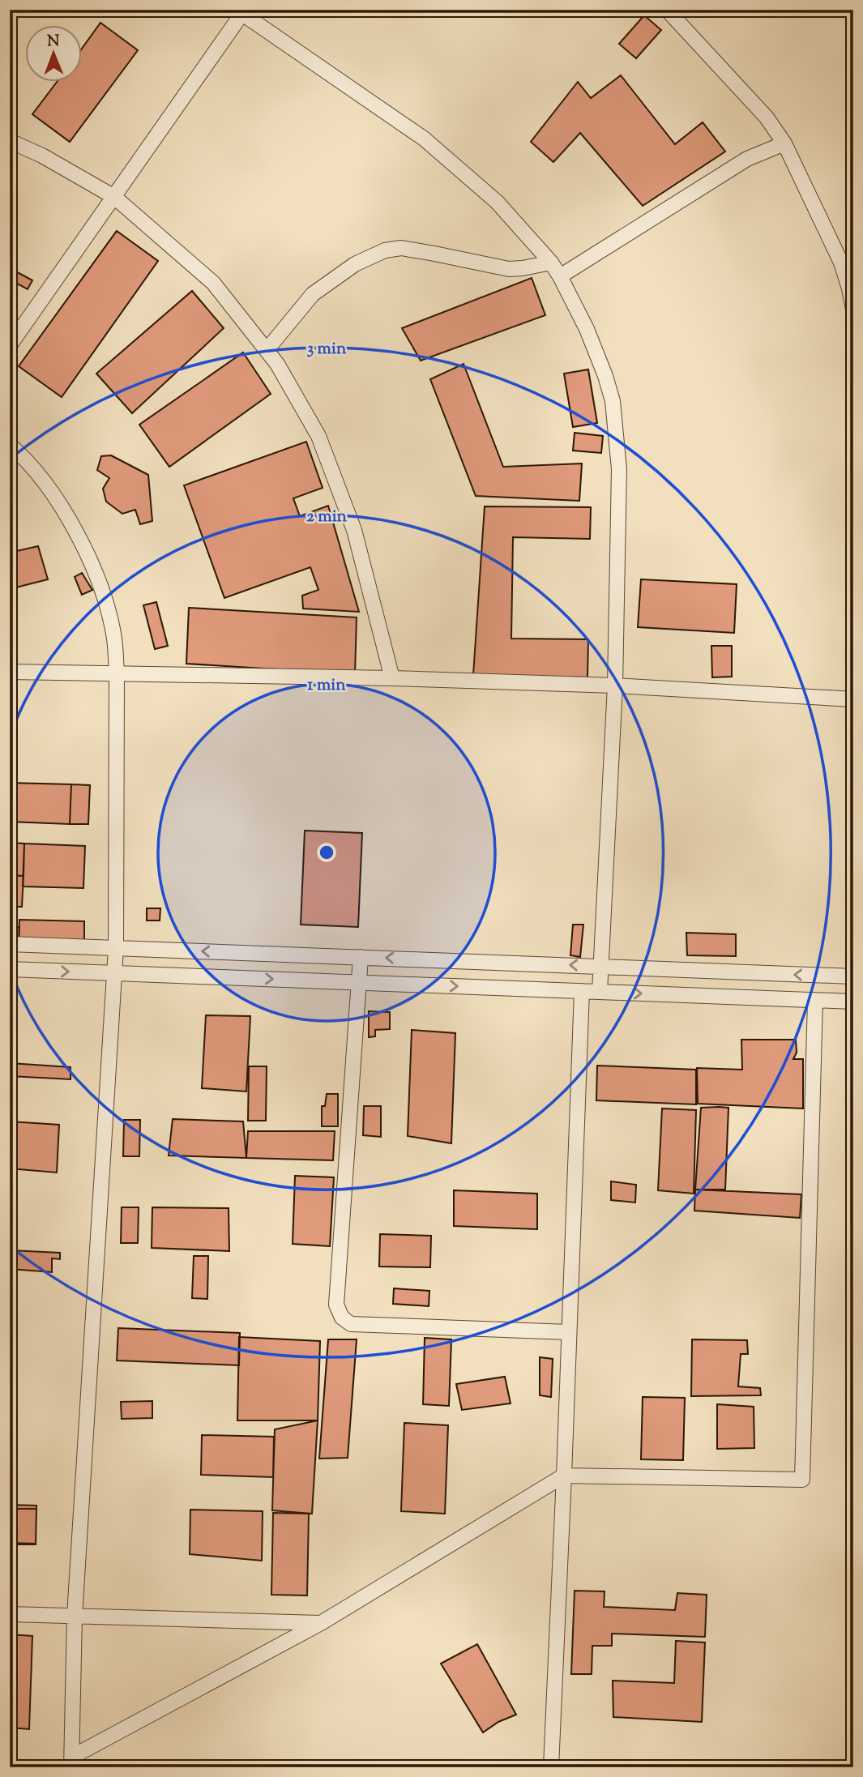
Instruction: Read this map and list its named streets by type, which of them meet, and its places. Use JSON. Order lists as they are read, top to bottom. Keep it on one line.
{"north":"top","rings":["3 min","2 min","1 min"]}
